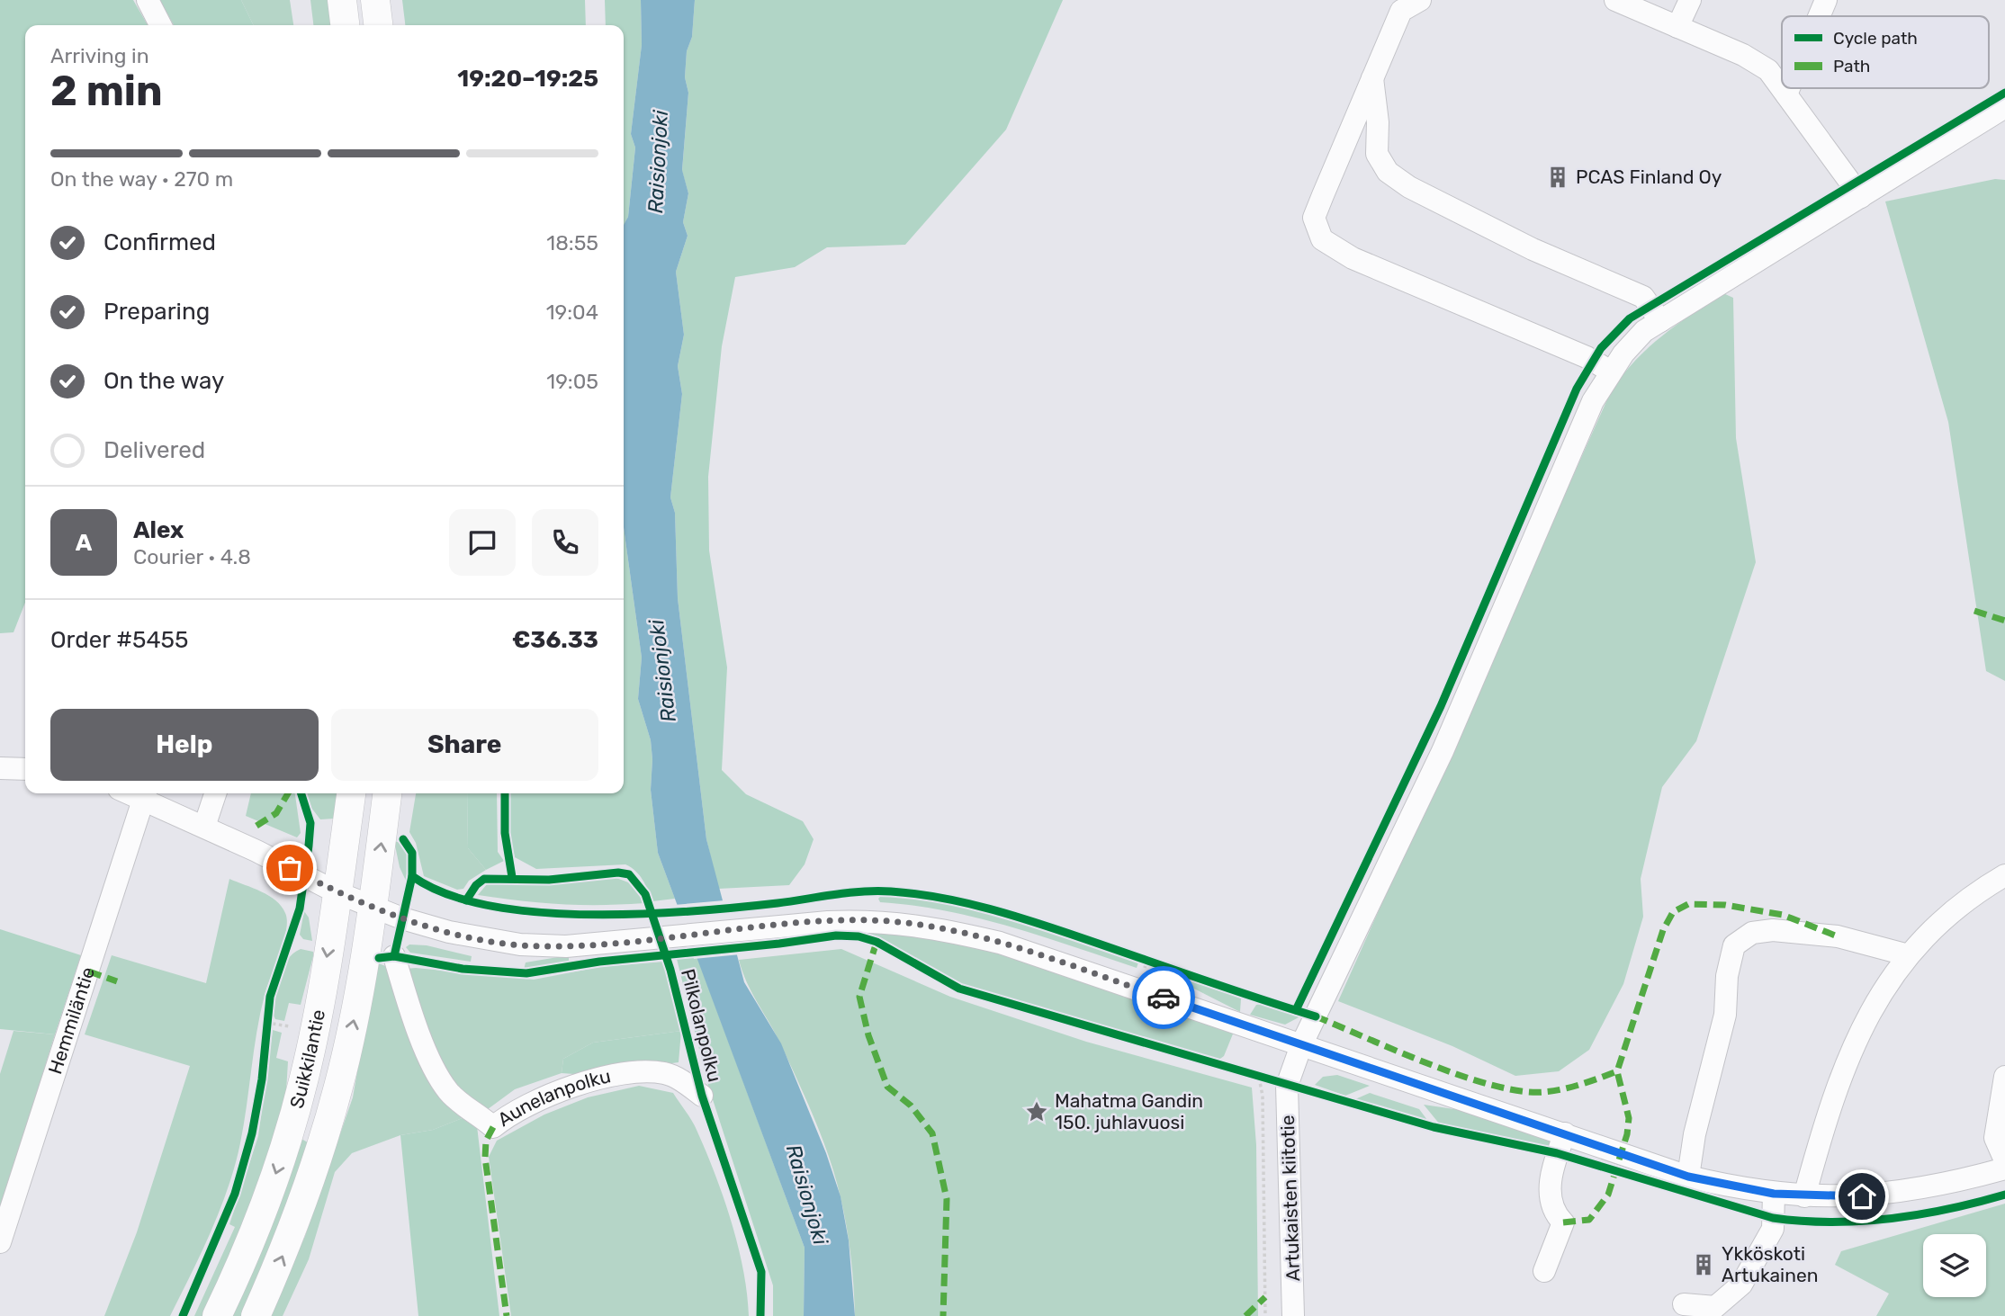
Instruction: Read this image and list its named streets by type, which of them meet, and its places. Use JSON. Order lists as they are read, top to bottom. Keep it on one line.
{"streets":{"main road":["Suikkilantie"],"street":["Hemmiläntie","Aunelanpolku","Artukaisten kiitotie"],"cycle path":["Pilkolanpolku"]},"water":["Raisionjoki"],"places":{"building":["PCAS Finland Oy","Ykköskoti Artukainen"],"place":["Mahatma Gandin 150. juhlavuosi"]},"legend":["Cycle path","Path"],"page":{"heading":["2 min","Arriving in","19:20–19:25"],"panel":["Alex","Courier · 4.8","Order #5455","€36.33"],"bar":"On the way · 270 m","list":[["Confirmed","18:55"],["Preparing","19:04"],["On the way","19:05"],"Delivered"],"round":"A","buttons":["Help","Share"]}}
